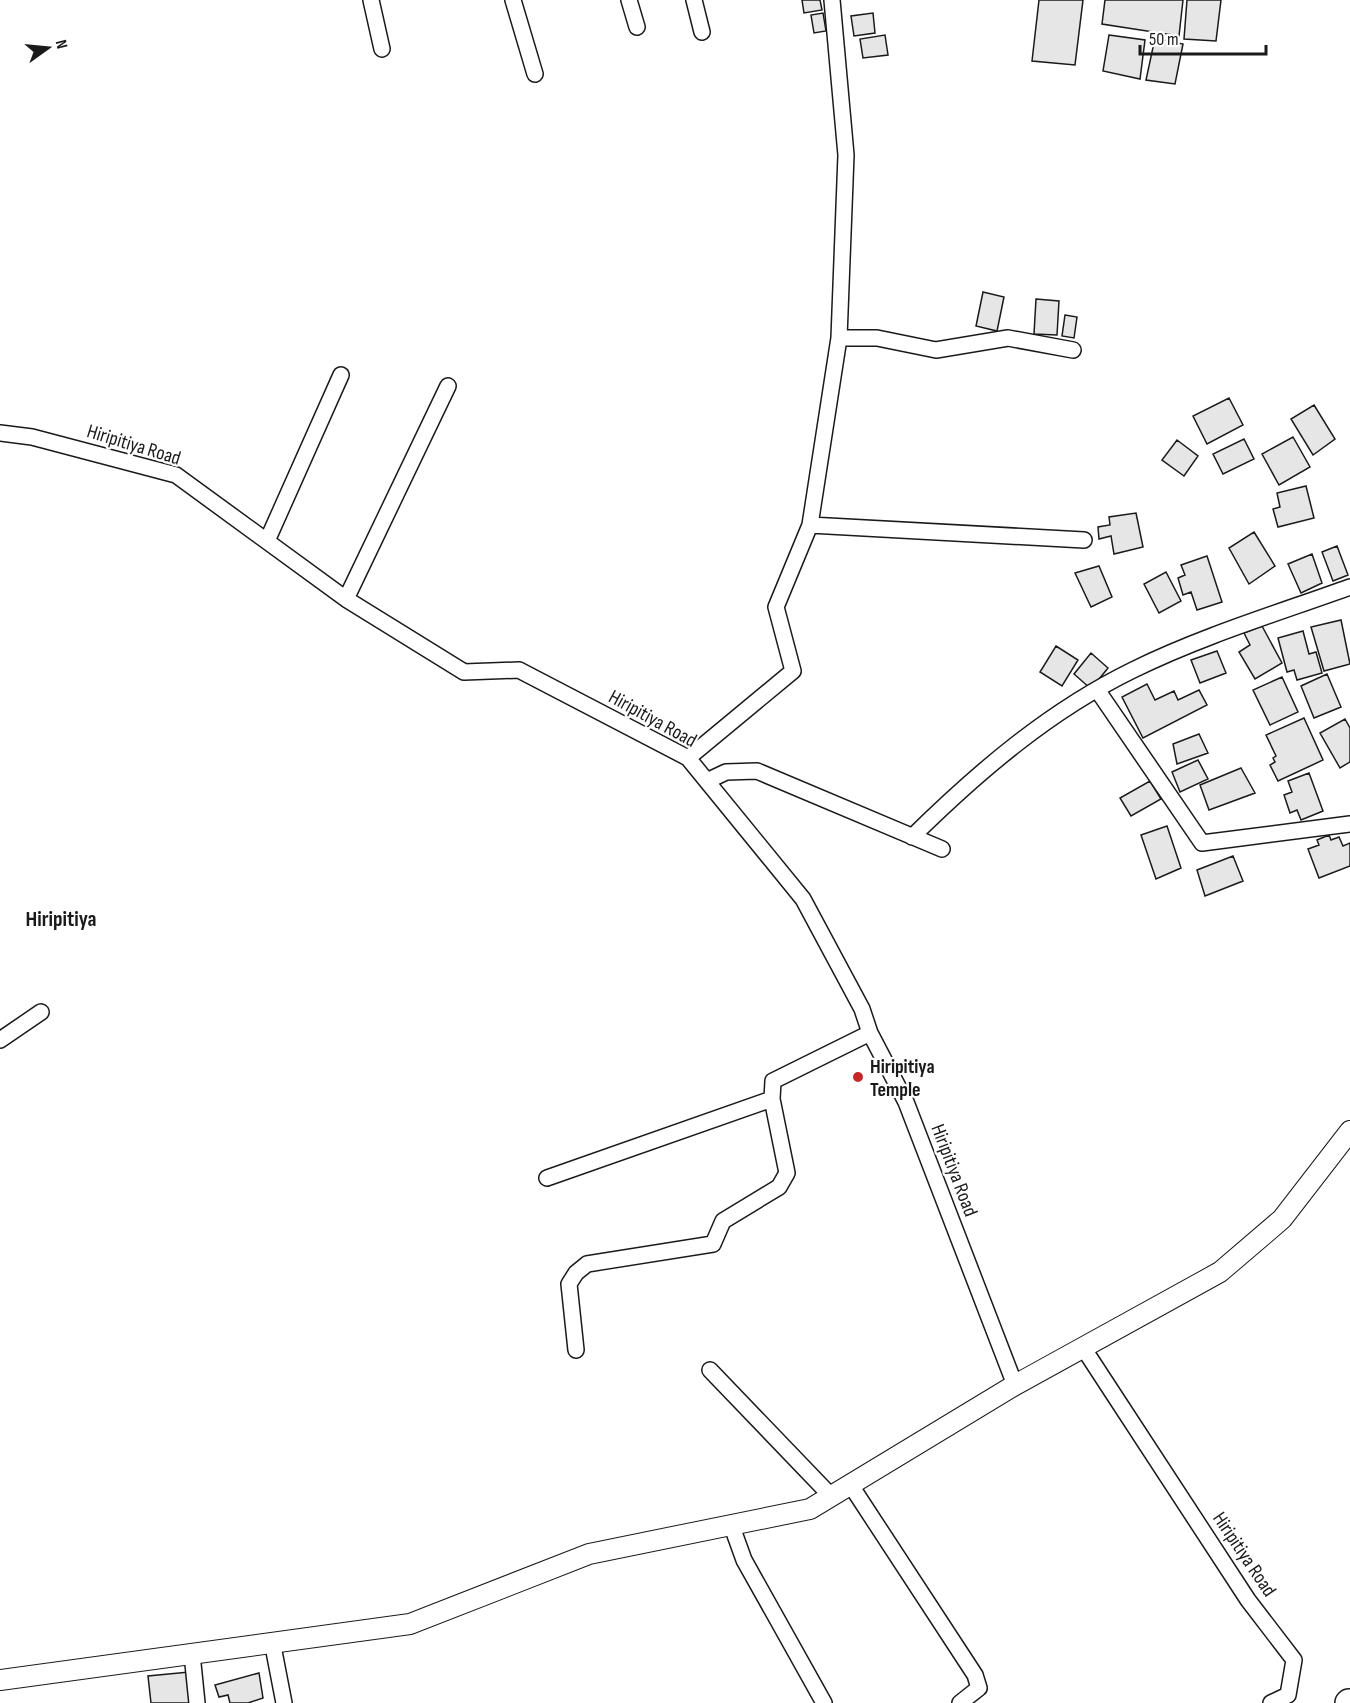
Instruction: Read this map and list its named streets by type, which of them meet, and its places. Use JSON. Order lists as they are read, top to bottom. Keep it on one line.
{"streets":{"street":["Hiripitiya Road"]},"districts":["Hiripitiya"],"places":["Hiripitiya Temple"],"scale_bar":"50 m","north":"right"}
